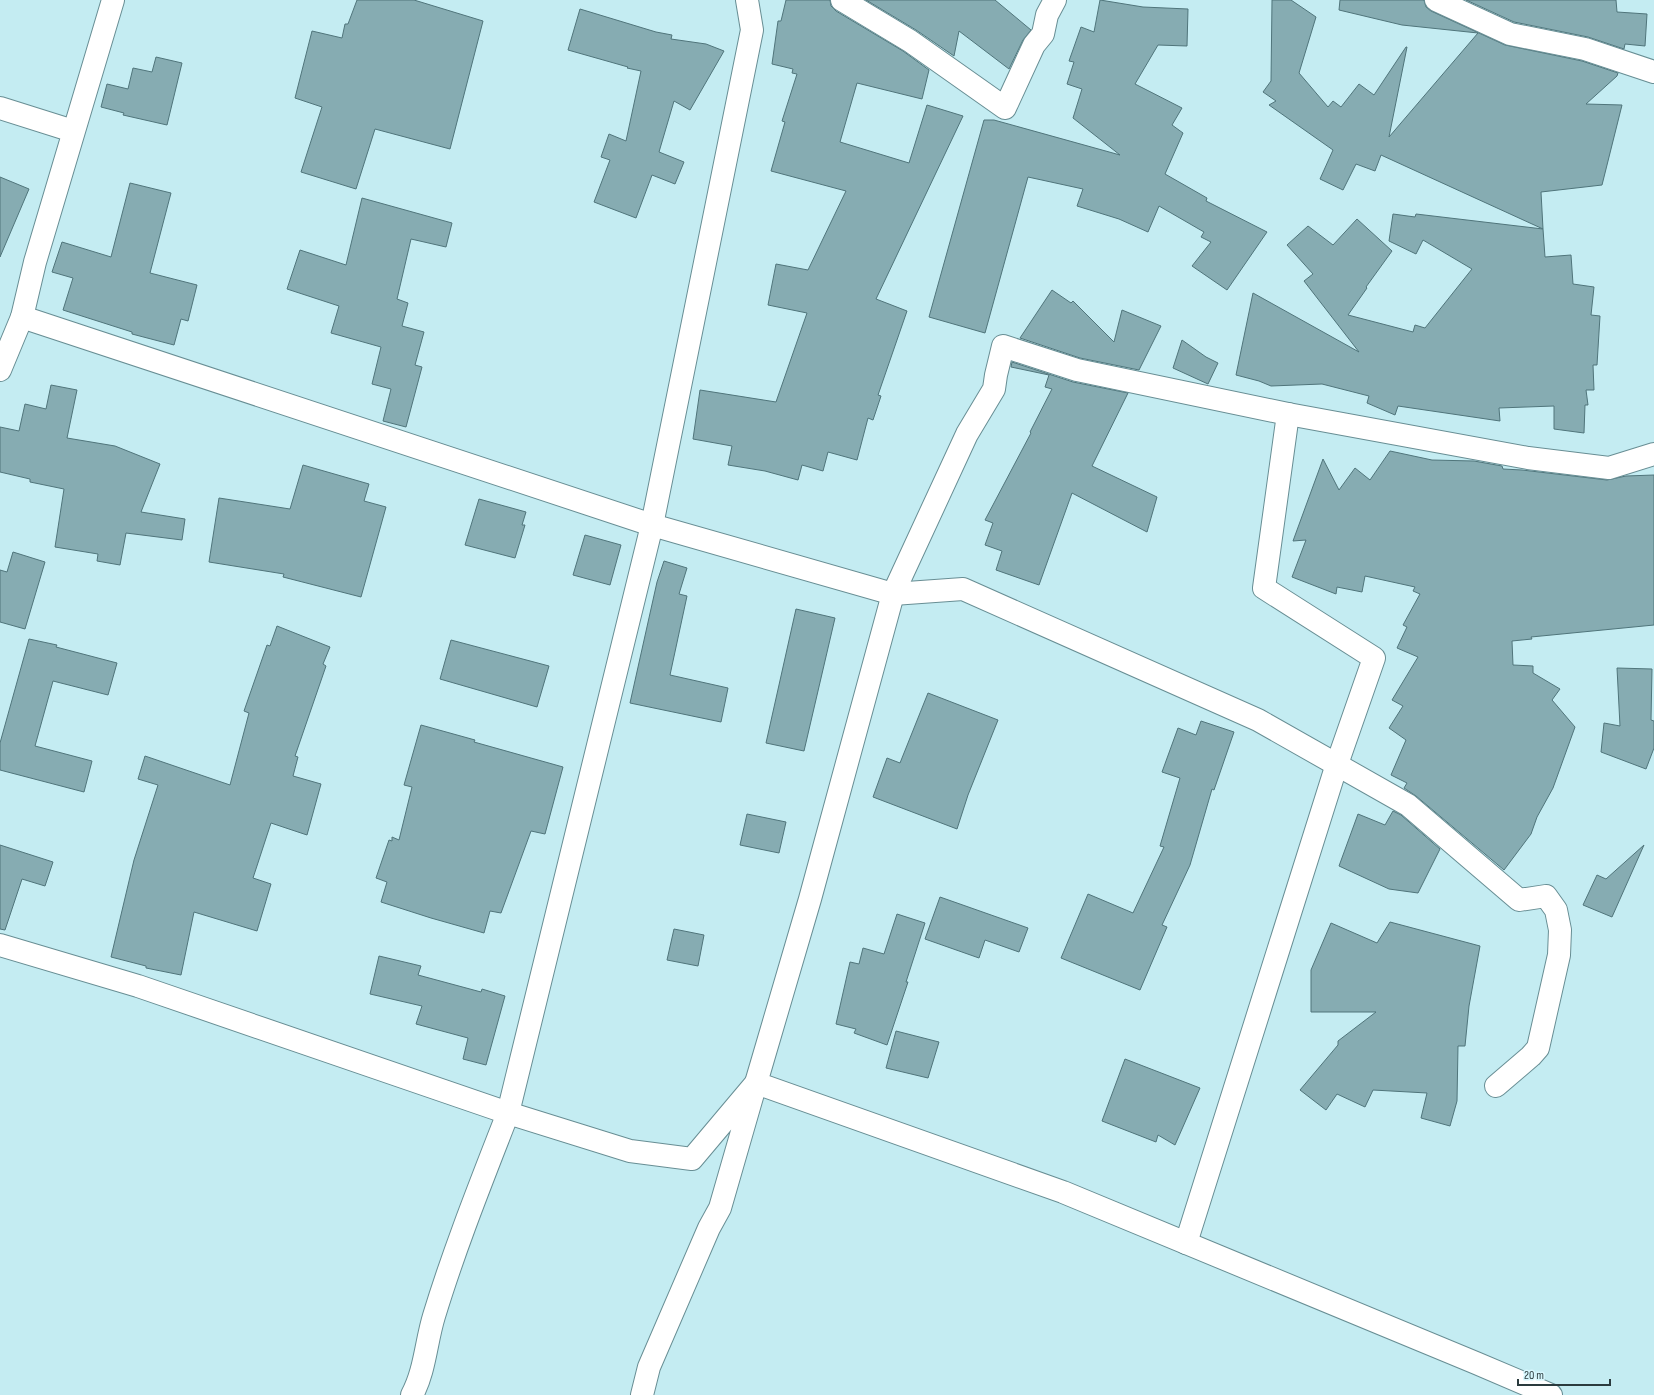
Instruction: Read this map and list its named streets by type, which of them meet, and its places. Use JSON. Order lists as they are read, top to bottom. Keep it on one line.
{"scale_bar":"20 m"}
